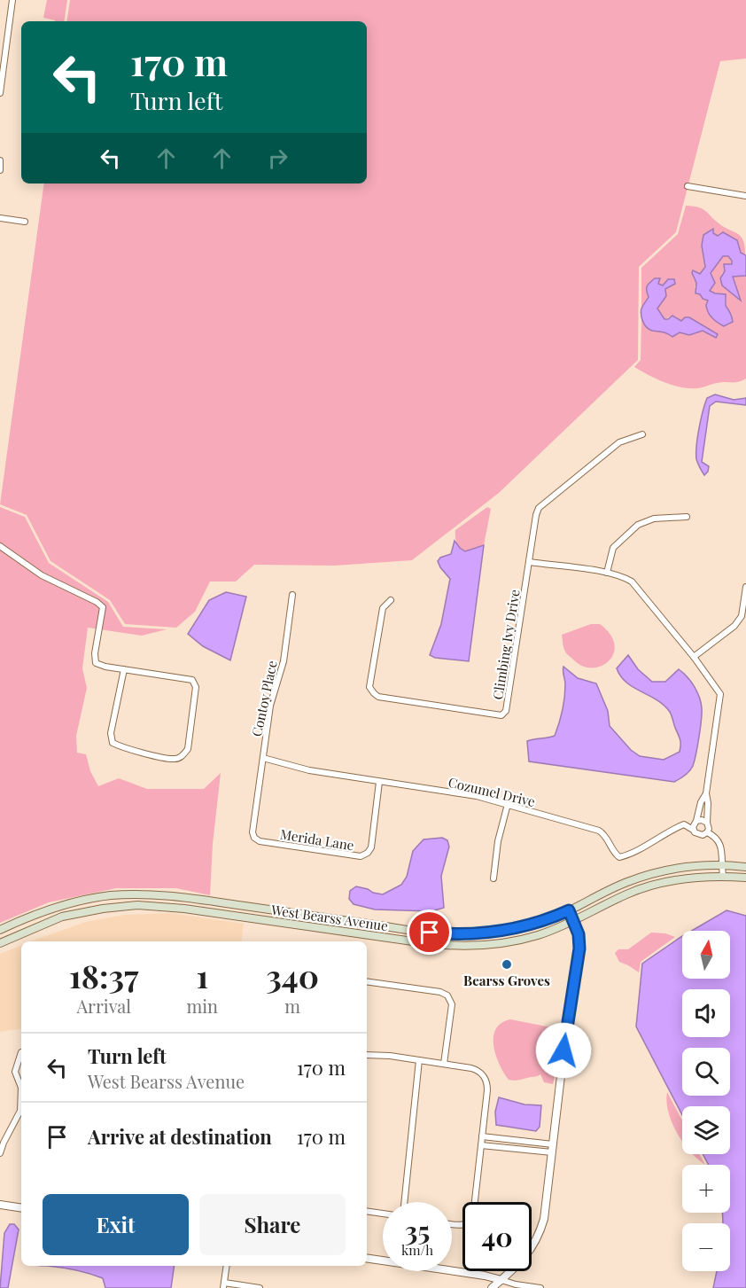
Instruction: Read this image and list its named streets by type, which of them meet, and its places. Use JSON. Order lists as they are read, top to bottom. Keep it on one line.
{"streets":{"main road":["West Bearss Avenue"],"street":["Climbing Ivy Drive","Contoy Place","Cozumel Drive","Merida Lane"]},"crossings":[["Contoy Place","Cozumel Drive"],["Contoy Place","Merida Lane"],["Cozumel Drive","Merida Lane"]],"places":["Bearss Groves"],"north":"top","page":{"turn":["170 m","Turn left"],"map_buttons":["+","−"],"eta":["18:37","Arrival","1","min","340","m"],"list":[{"name":"Turn left","note":"West Bearss Avenue","value":"170 m"},{"name":"Arrive at destination","value":"170 m"}],"buttons":["Exit","Share"],"speed":"35 km/h","limit":"40"}}
